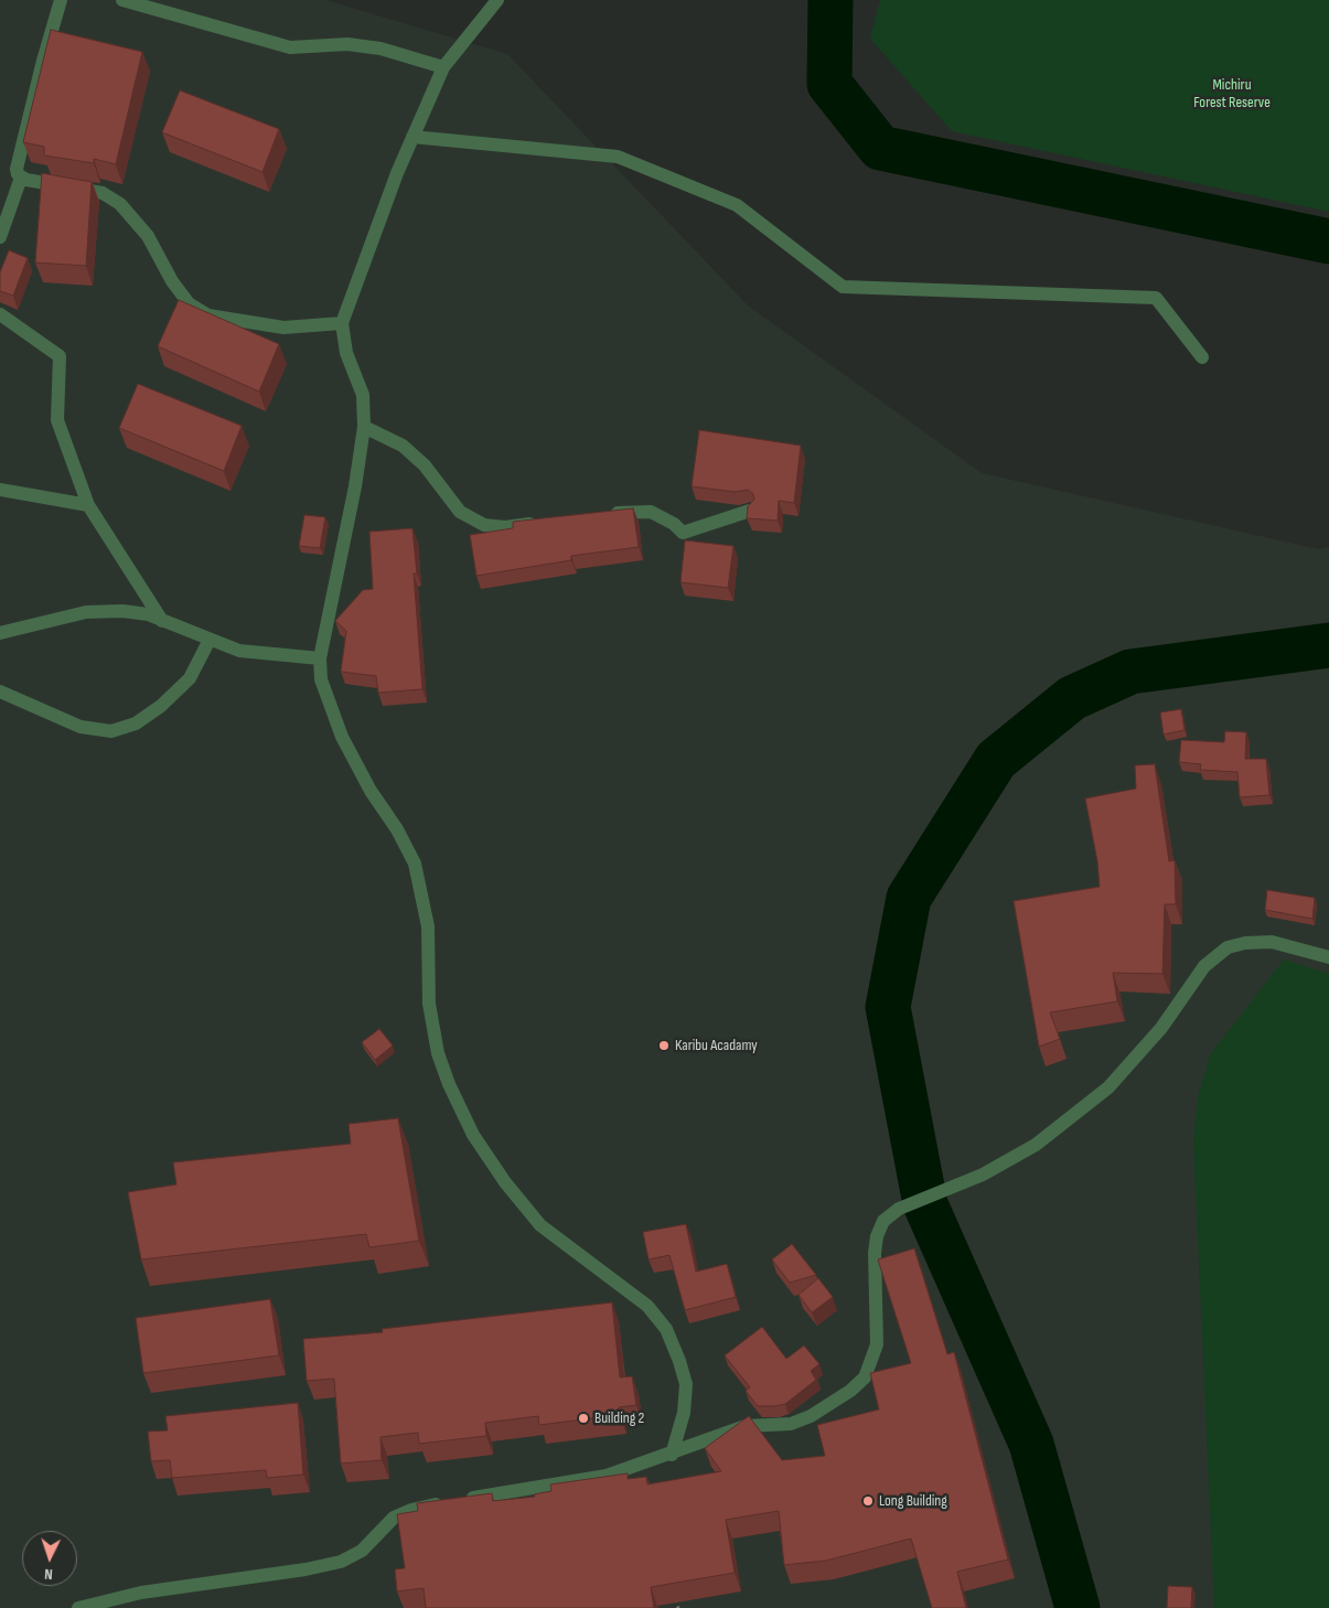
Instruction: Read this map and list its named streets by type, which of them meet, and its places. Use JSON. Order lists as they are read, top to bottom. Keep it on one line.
{"parks":["Michiru Forest Reserve"],"places":["Karibu Acadamy","Building 2","Long Building"],"north":"bottom"}
